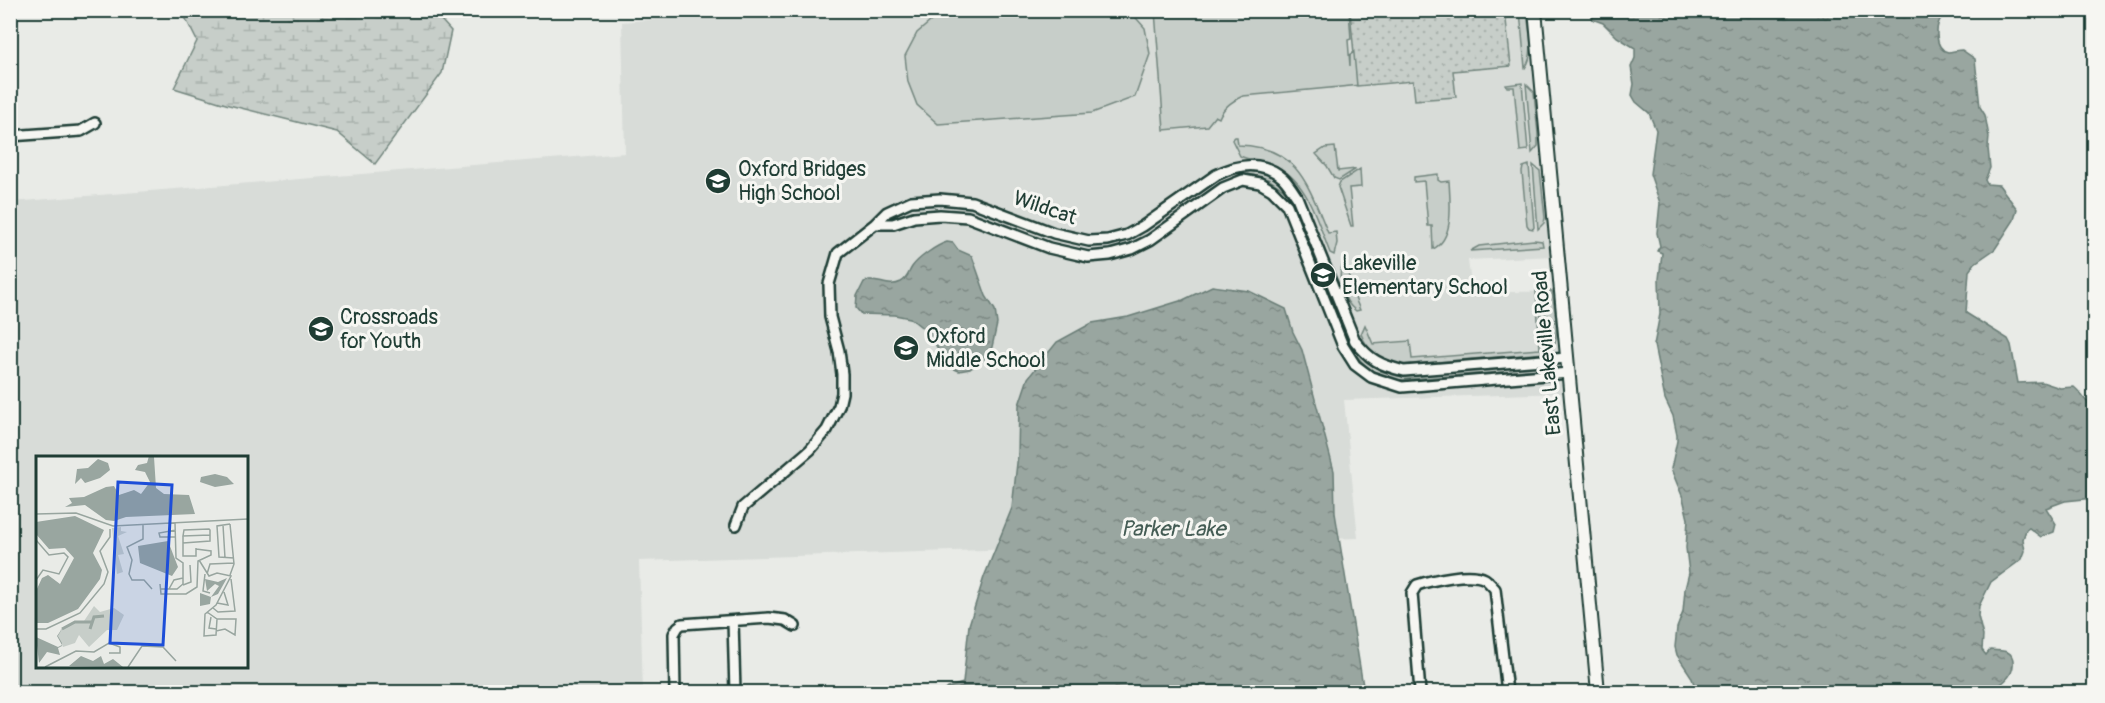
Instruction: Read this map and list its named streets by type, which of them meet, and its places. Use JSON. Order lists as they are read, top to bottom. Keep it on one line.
{"streets":{"main road":["East Lakeville Road"],"street":["Wildcat"]},"crossings":[["Wildcat","East Lakeville Road"]],"water":["Parker Lake"],"places":{"school or university":["Oxford Bridges High School","Lakeville Elementary School","Crossroads for Youth","Oxford Middle School"]}}
